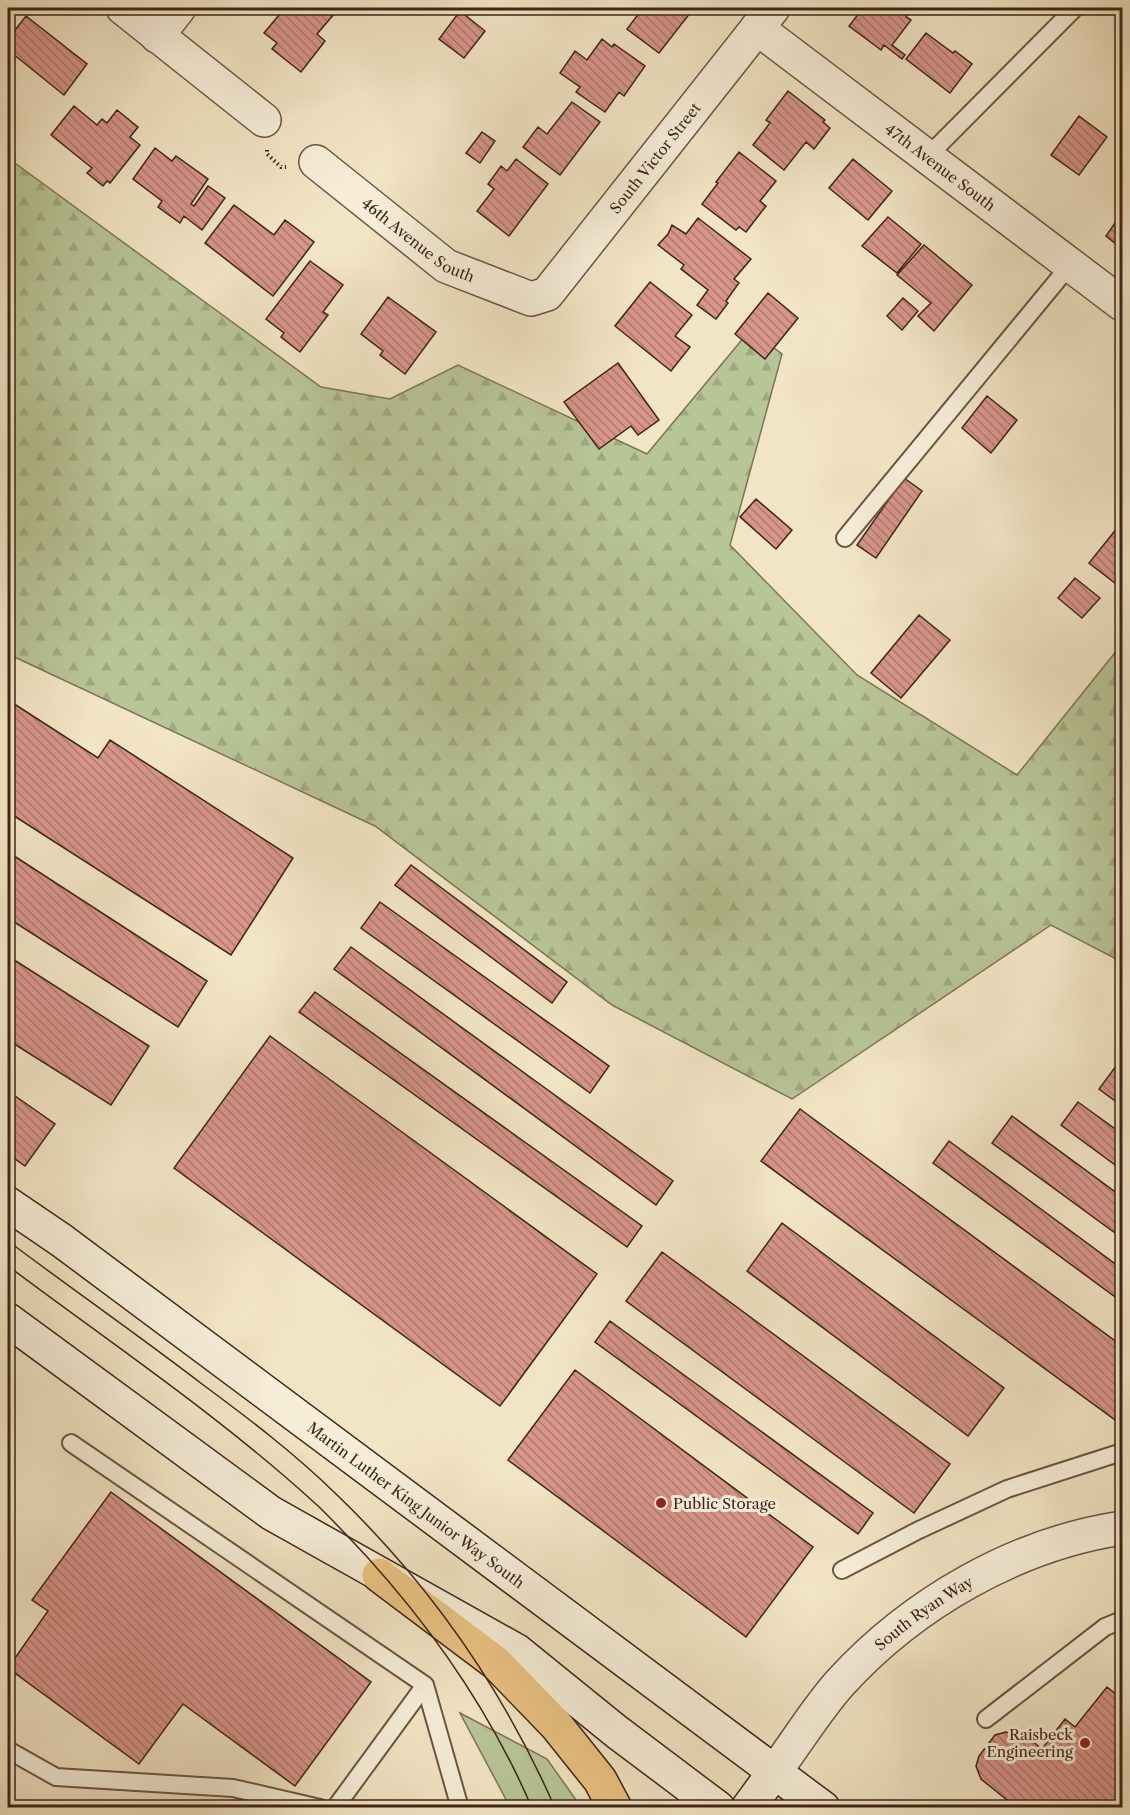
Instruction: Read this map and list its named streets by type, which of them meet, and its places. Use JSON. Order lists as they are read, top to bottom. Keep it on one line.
{"streets":{"main road":["South Victor Street","47th Avenue South","46th Avenue South","Martin Luther King Junior Way South","South Ryan Way"]},"crossings":[["South Victor Street","47th Avenue South"],["South Victor Street","46th Avenue South"],["Martin Luther King Junior Way South","South Ryan Way"]],"places":["Public Storage","Raisbeck Engineering"]}
